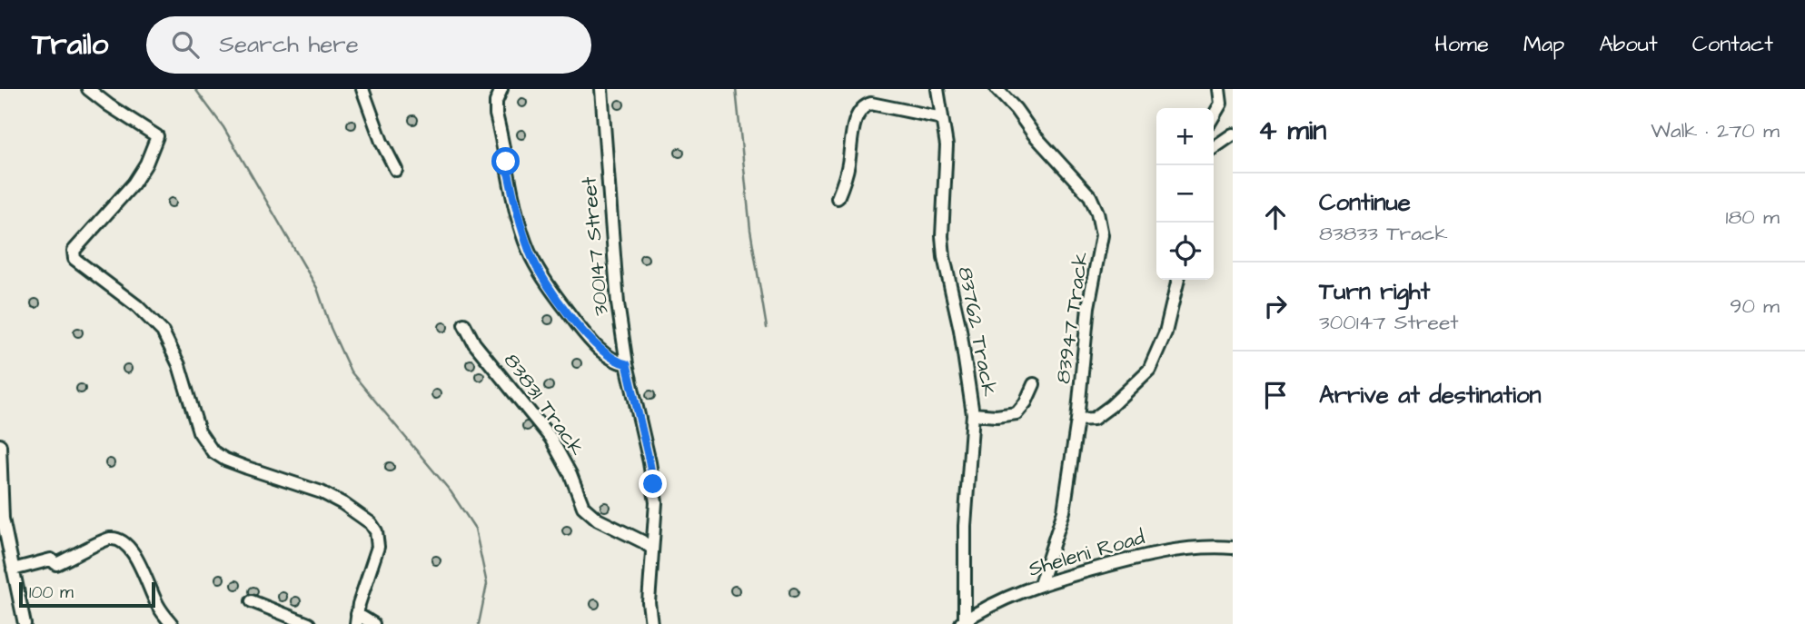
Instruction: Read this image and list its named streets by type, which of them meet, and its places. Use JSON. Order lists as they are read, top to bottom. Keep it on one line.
{"streets":{"street":["300147 Street","83947 Track","83762 Track","83831 Track","Sheleni Road"]},"crossings":[["300147 Street","83831 Track"],["83947 Track","Sheleni Road"],["83762 Track","Sheleni Road"]],"scale_bar":"100 m","page":{"header":"Trailo","search":"Search here","nav":["Home","Map","About","Contact"],"heading":["4 min","Walk · 270 m"],"map_buttons":["+","−"],"list":[["Continue","83833 Track","180 m"],["Turn right","300147 Street","90 m"],"Arrive at destination"],"scale":"100 m"}}
